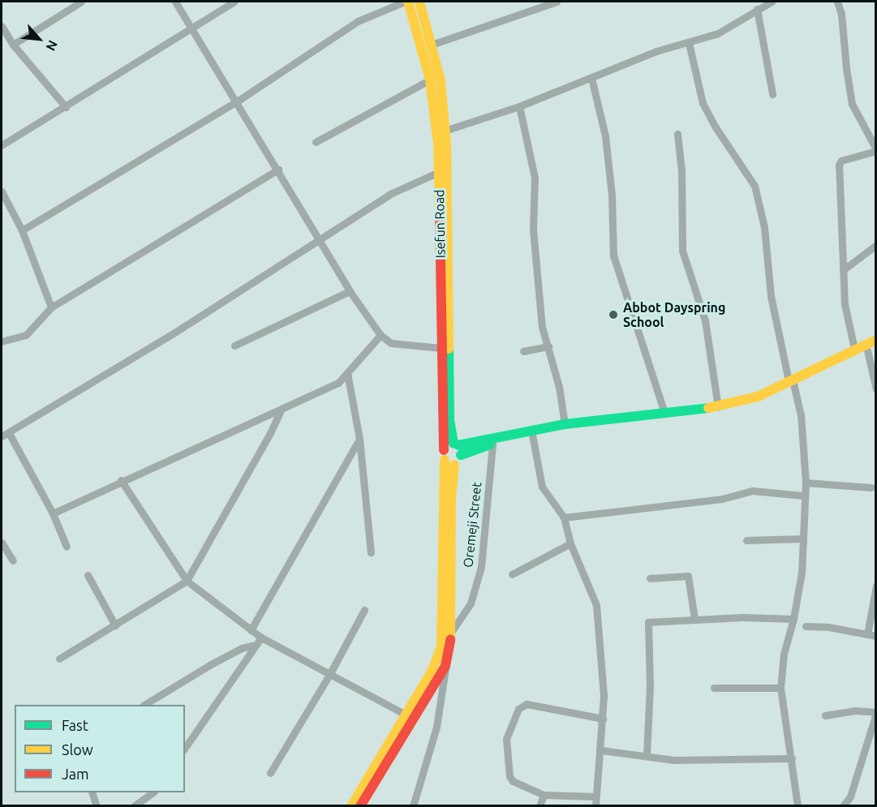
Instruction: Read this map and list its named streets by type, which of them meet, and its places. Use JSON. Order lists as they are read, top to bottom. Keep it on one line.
{"streets":{"street":["Isefun Road","Oremeji Street"]},"places":["Abbot Dayspring School"],"legend":["Fast","Slow","Jam"],"north":"bottom right"}
